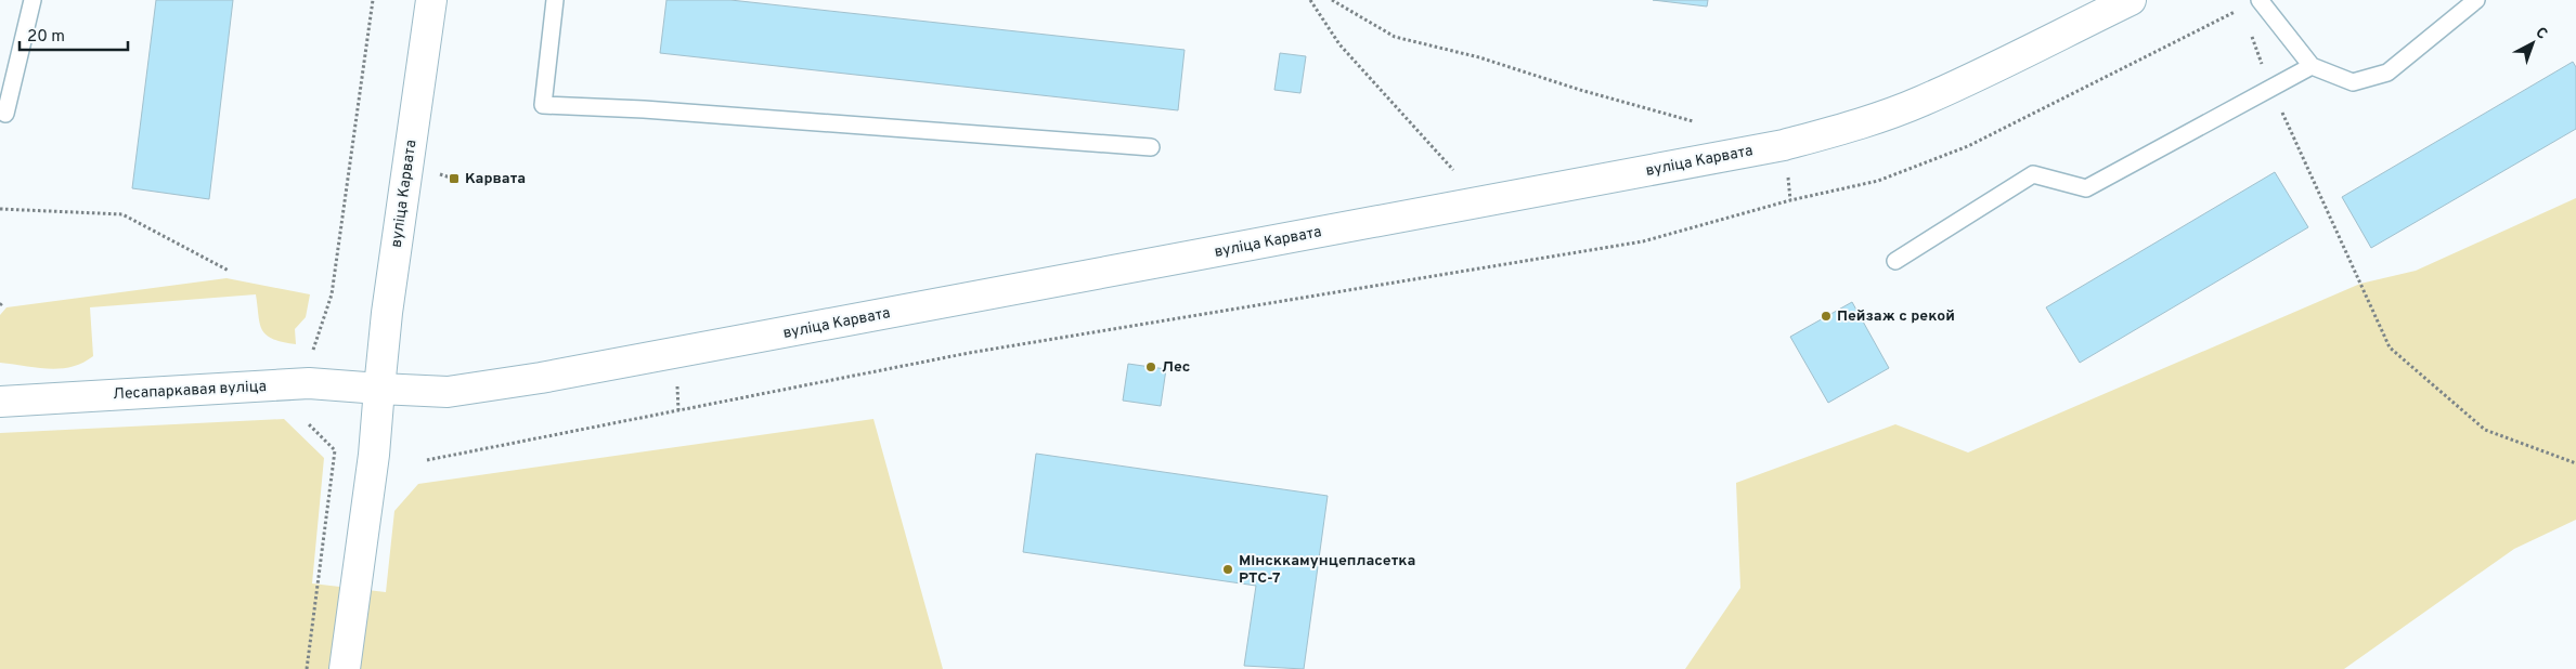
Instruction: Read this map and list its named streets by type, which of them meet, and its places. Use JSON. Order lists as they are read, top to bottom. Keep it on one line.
{"streets":{"street":["вуліца Карвата","Лесапаркавая вуліца"]},"crossings":[["вуліца Карвата","Лесапаркавая вуліца"]],"places":{"transit":["Карвата"],"other":["Пейзаж с рекой","Лес","Мінсккамунцепласетка РТС-7"]},"scale_bar":"20 m","north":"top right"}
